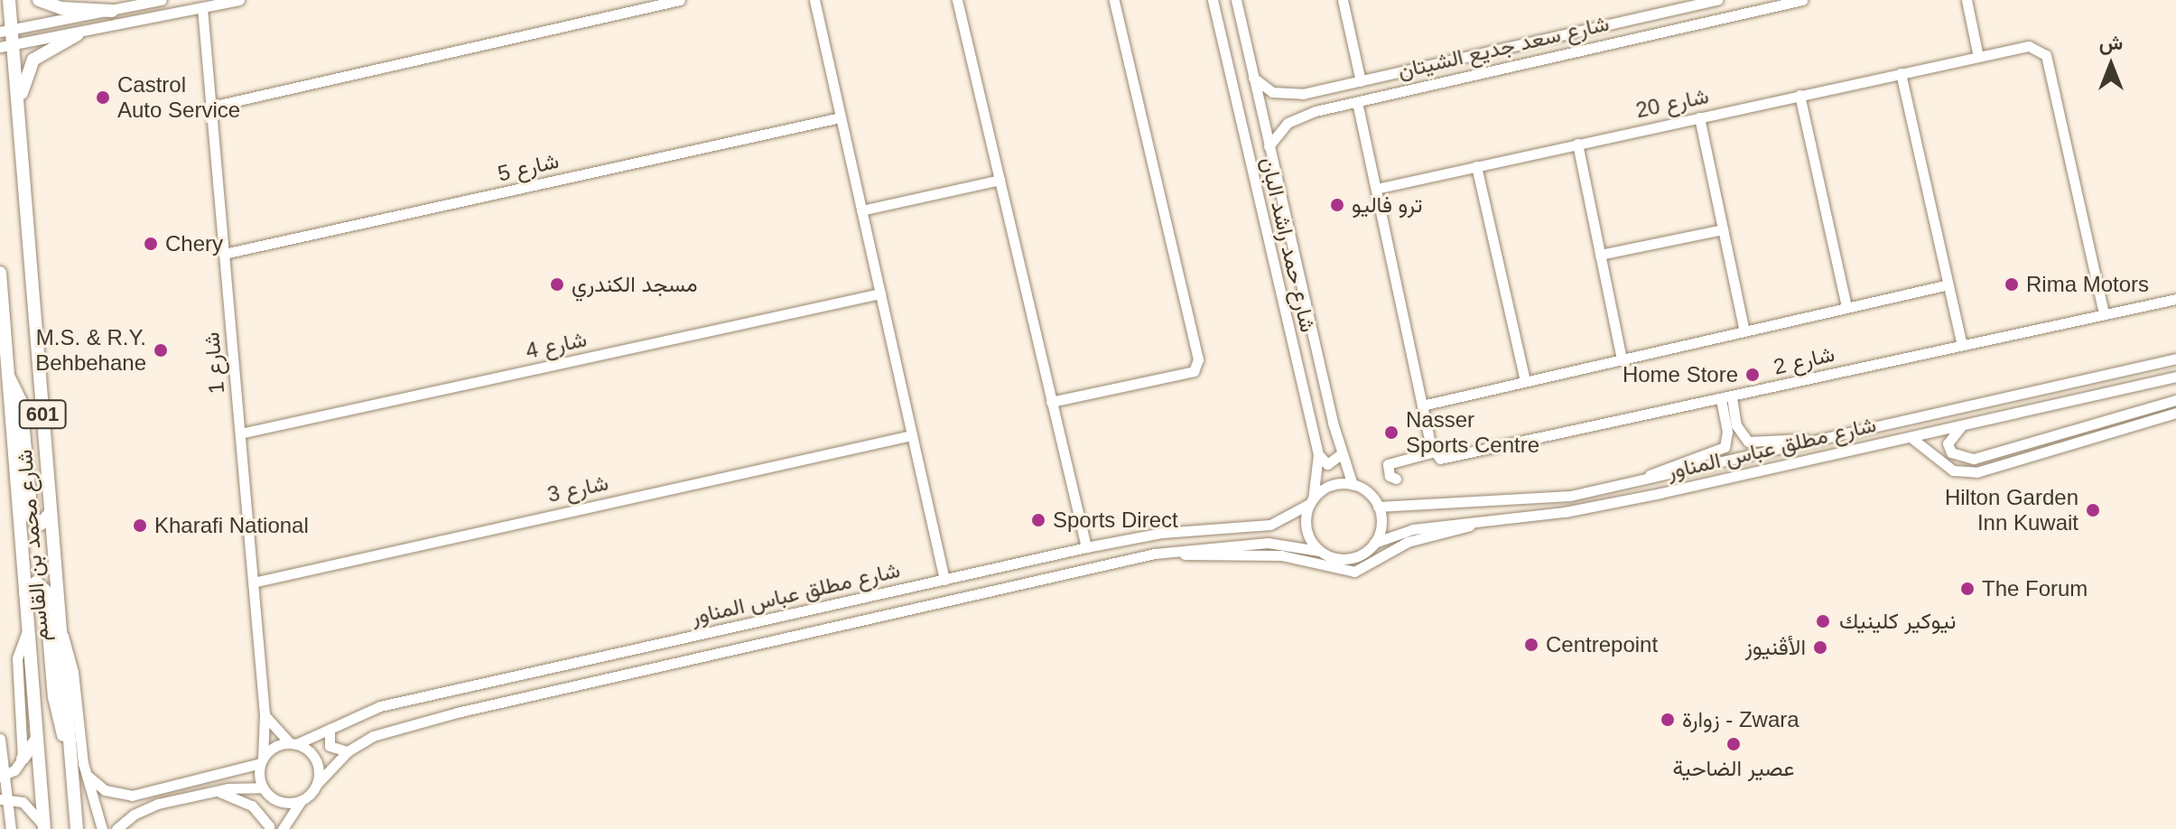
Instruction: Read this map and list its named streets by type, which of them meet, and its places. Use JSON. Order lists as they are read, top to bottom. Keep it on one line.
{"streets":{"main road":["601","شارع محمد بن القاسم"],"street":["شارع سعد جديع الشيتان","شارع 20","شارع 5","شارع حمد راشد البان","شارع 4","شارع 2","شارع 1","شارع مطلق عباس المناور","شارع 3"]},"crossings":[["شارع سعد جديع الشيتان","شارع حمد راشد البان"],["شارع 20","شارع 2"],["شارع 5","شارع 1"],["شارع حمد راشد البان","شارع مطلق عباس المناور"],["شارع 4","شارع 1"],["شارع 1","شارع مطلق عباس المناور"],["شارع 1","شارع 3"]],"places":["Castrol Auto Service","ترو فاليو","Chery","مسجد الكندري","Rima Motors","M.S. & R.Y. Behbehane","Home Store","Nasser Sports Centre","Hilton Garden Inn Kuwait","Sports Direct","Kharafi National","The Forum","نيوكير كلينيك","Centrepoint","الأڤنيوز","زوارة - Zwara","عصير الضاحية"],"north":"top"}
